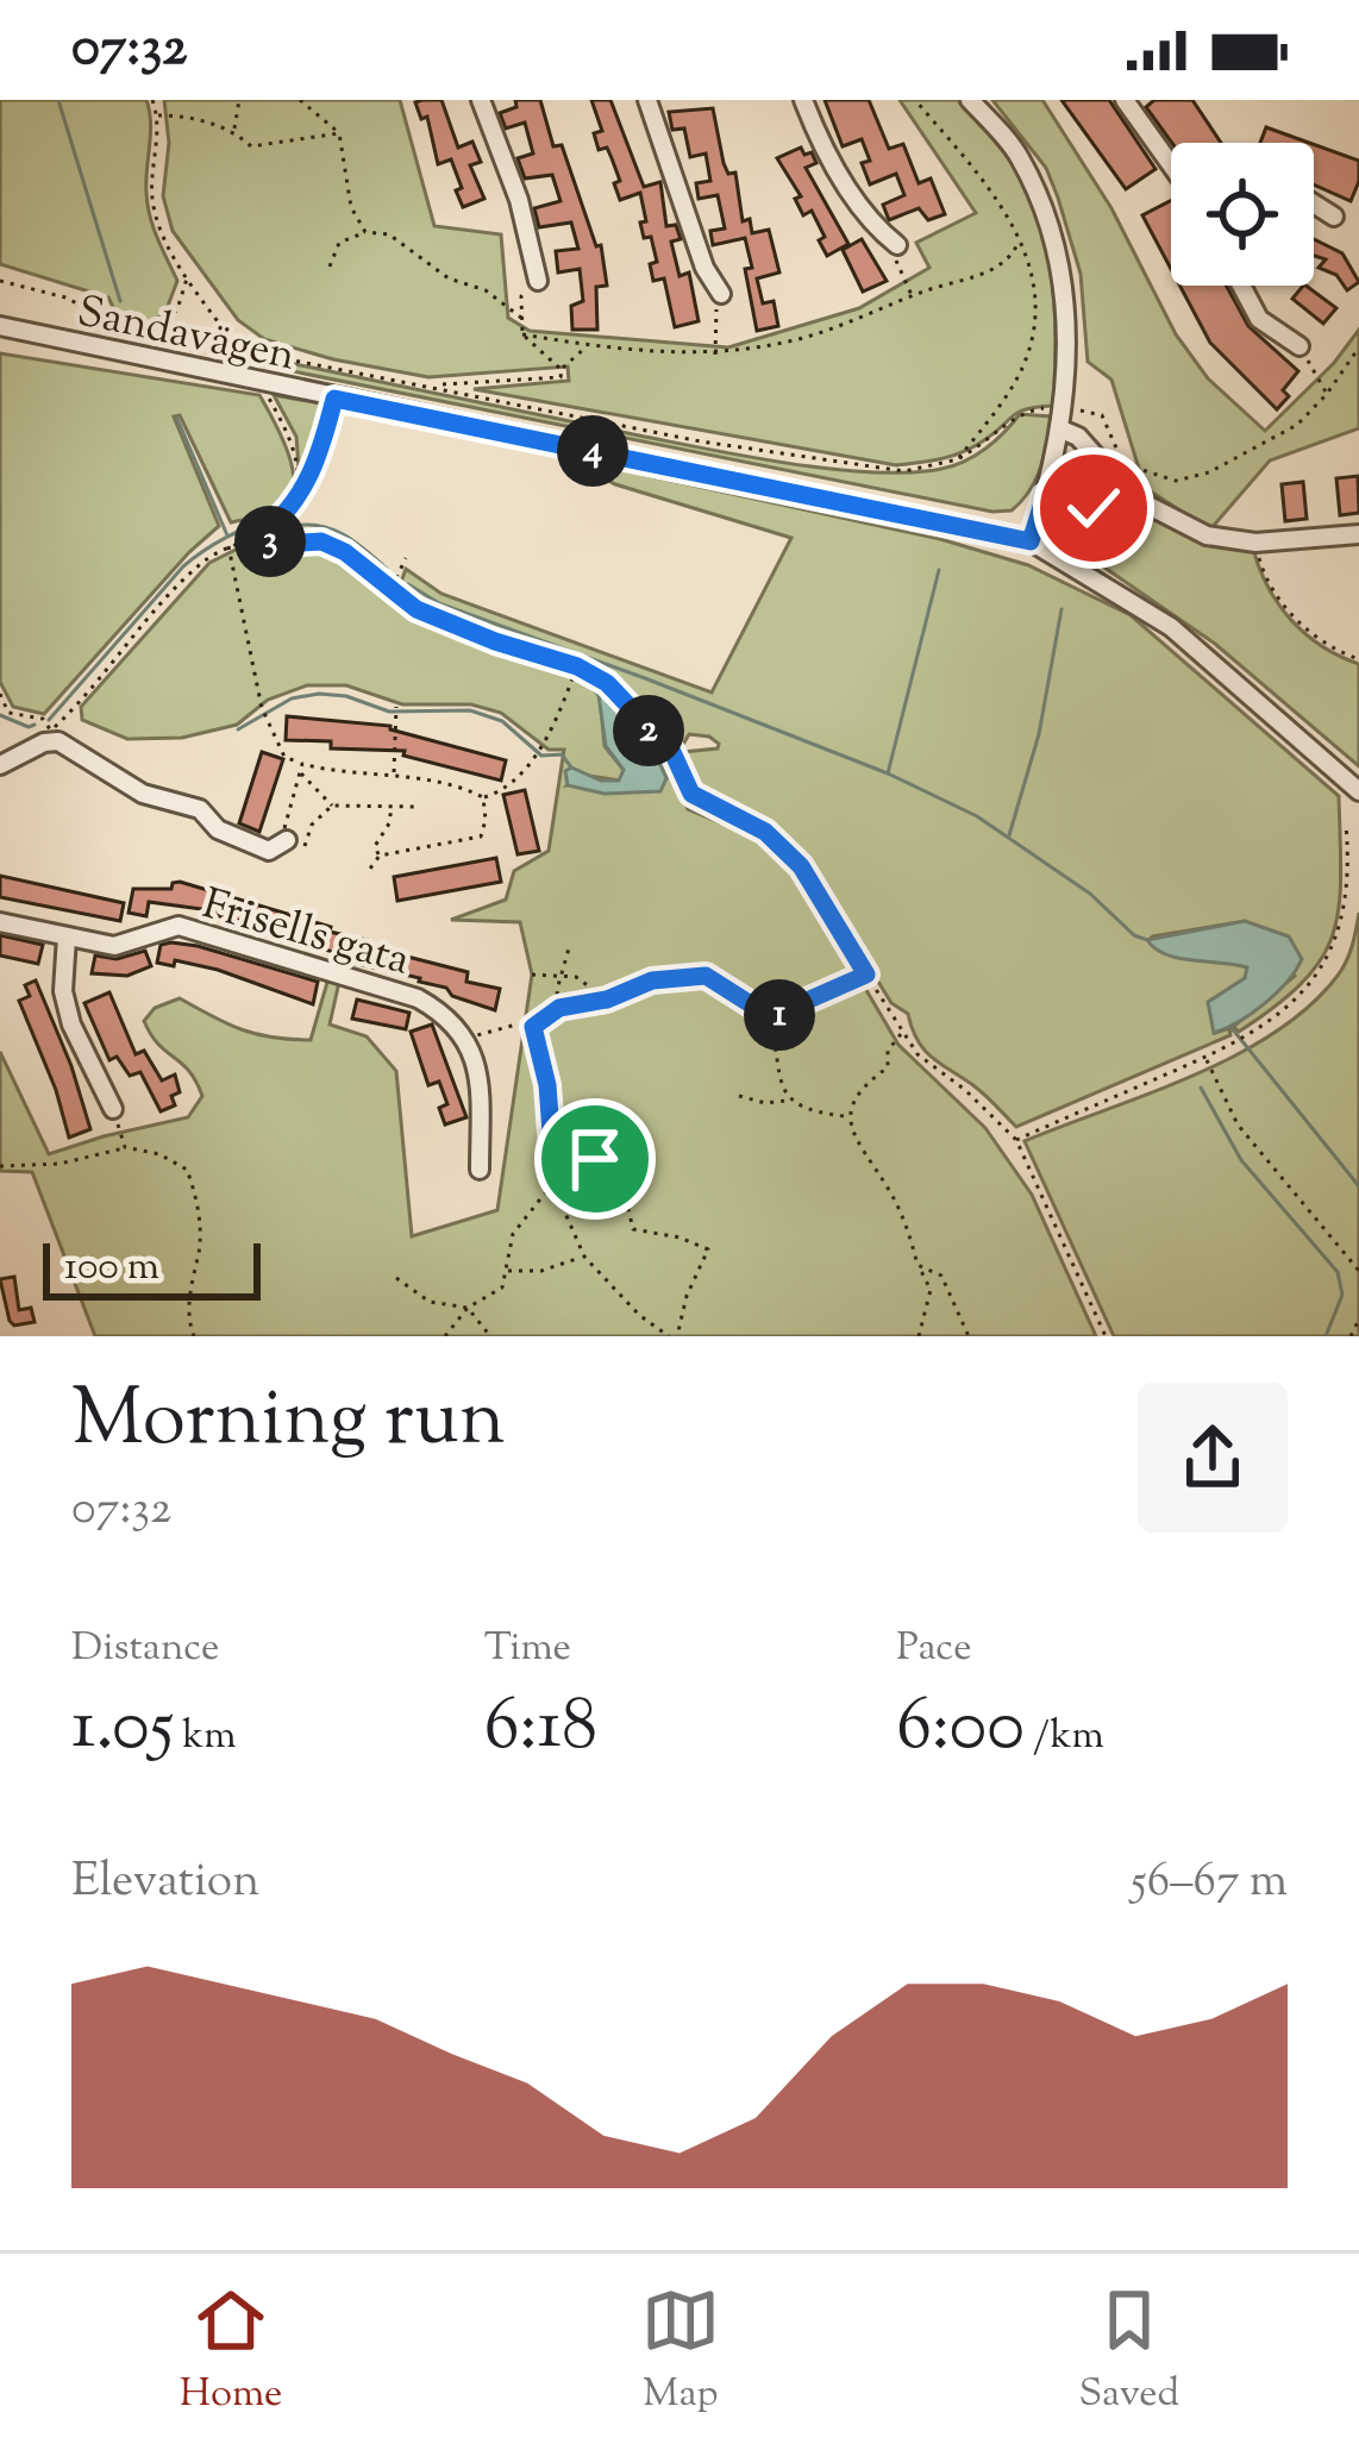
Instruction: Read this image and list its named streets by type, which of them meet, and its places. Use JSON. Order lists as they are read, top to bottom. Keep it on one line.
{"streets":{"street":["Sandavägen","Frisells gata"]},"scale_bar":"100 m","page":{"status":"07:32","pins":["4","3","2","1"],"scale":"100 m","heading":["Morning run","07:32"],"stats":[["Distance","1.05 km"],["Time","6:18"],["Pace","6:00 /km"]],"chart":["Elevation","56–67 m"],"tabs":["Home","Map","Saved"]}}
